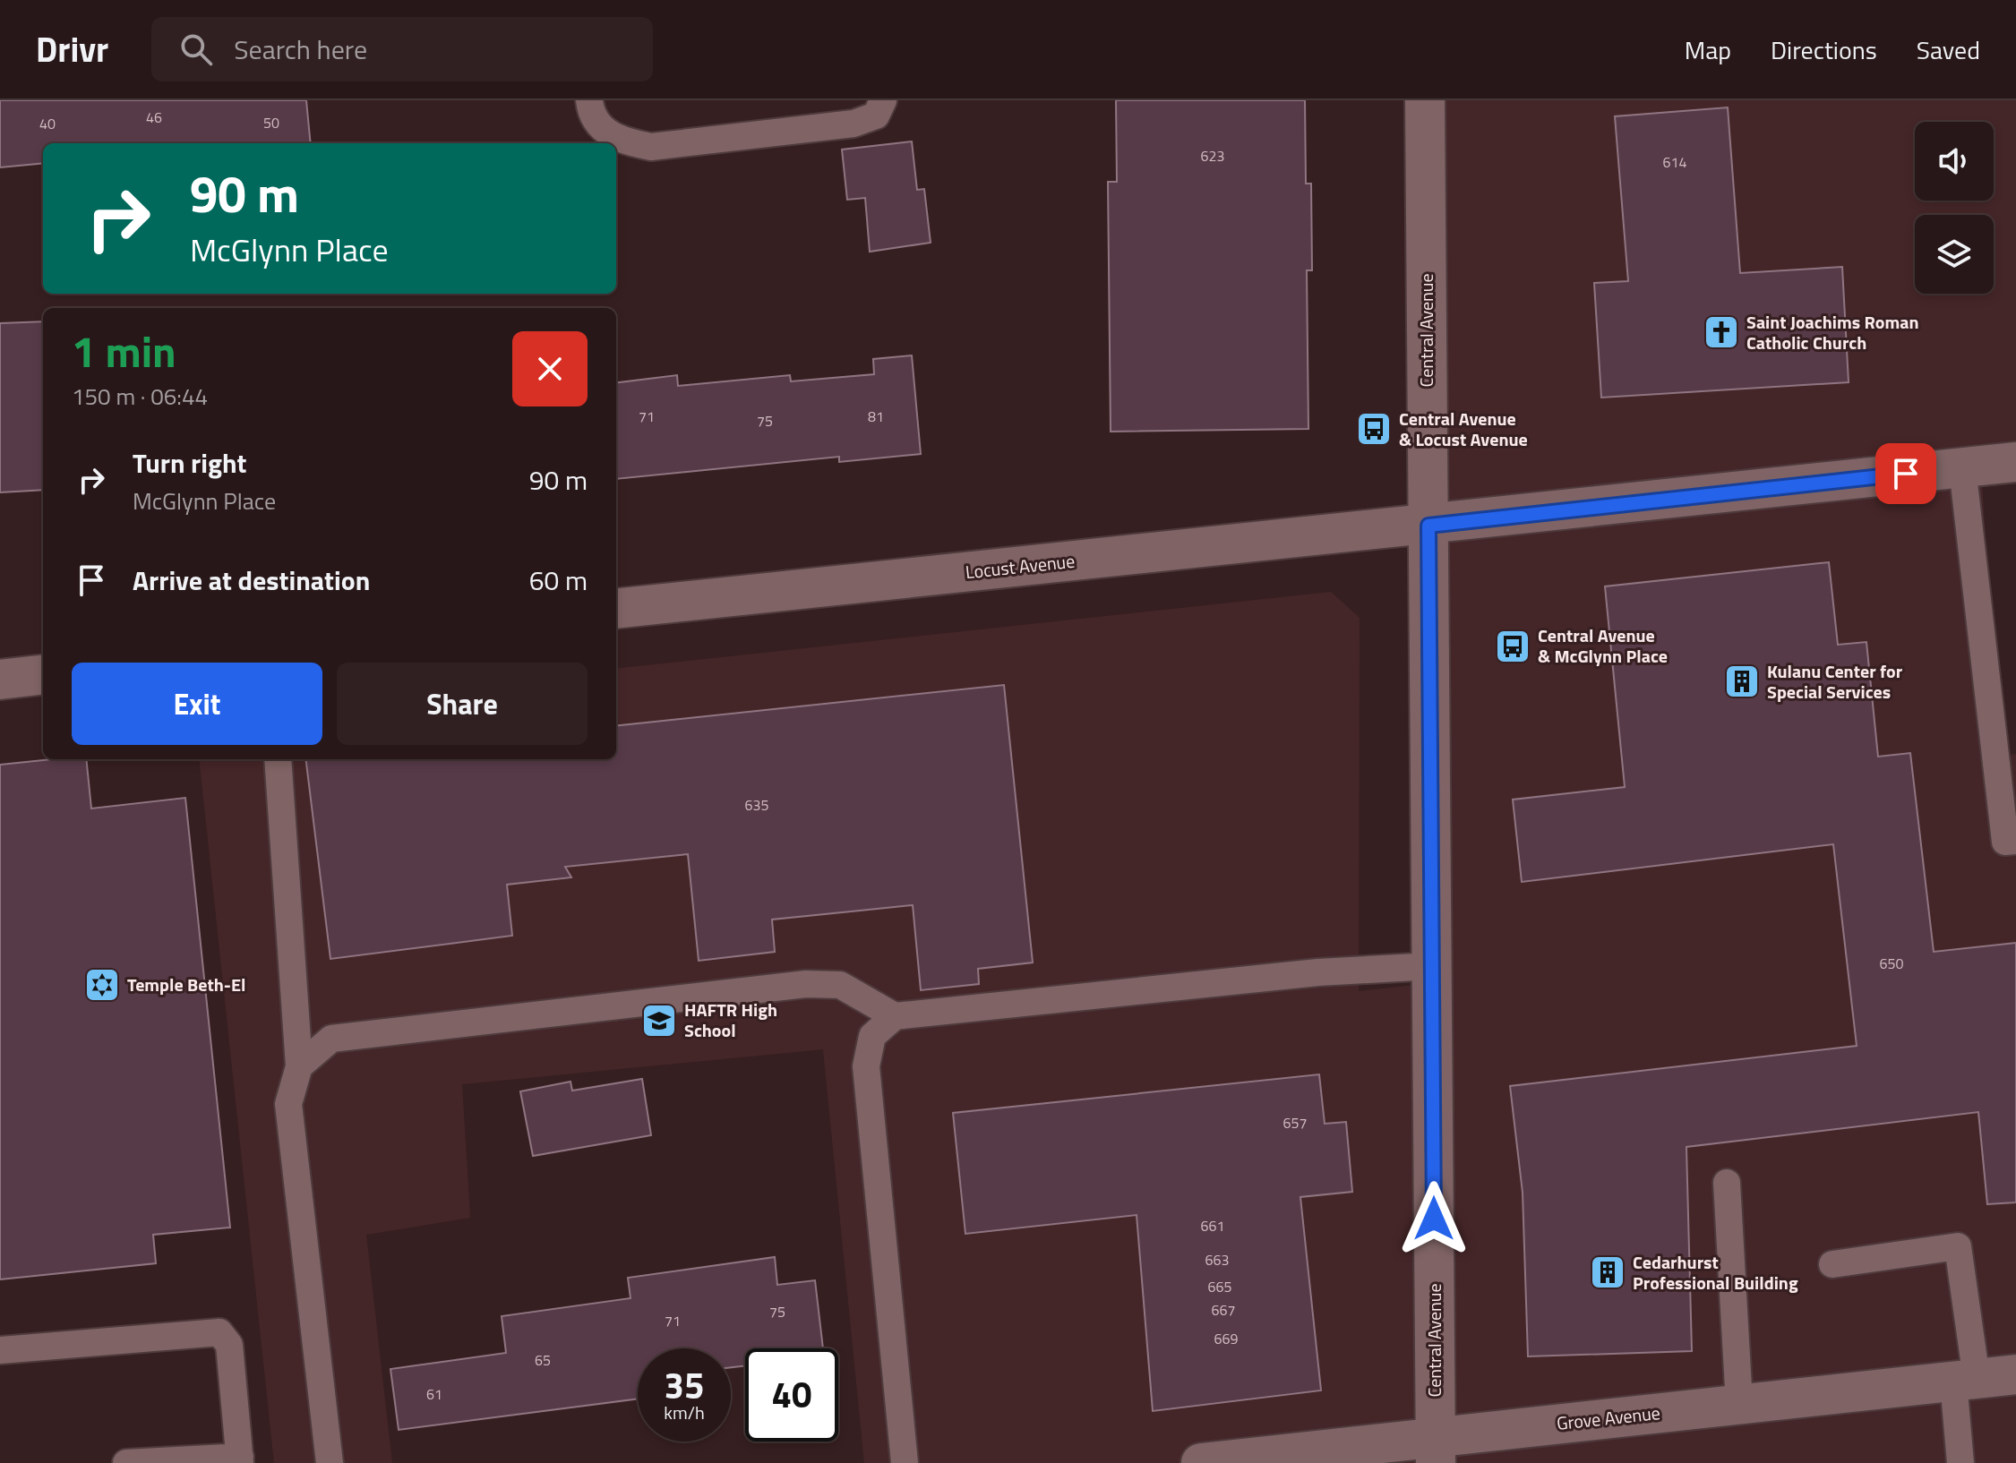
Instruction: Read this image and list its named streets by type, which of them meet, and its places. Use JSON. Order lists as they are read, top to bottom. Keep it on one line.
{"streets":{"street":["Central Avenue","Locust Avenue","Grove Avenue"]},"crossings":[["Central Avenue","Locust Avenue"],["Central Avenue","Grove Avenue"]],"places":{"church":["Saint Joachims Roman Catholic Church"],"bus stop":["Central Avenue & Locust Avenue","Central Avenue & McGlynn Place"],"building":["Kulanu Center for Special Services","Cedarhurst Professional Building"],"synagogue":["Temple Beth-El"],"school or university":["HAFTR High School"]},"house_numbers":["46","50","40","623","614","71","81","75","635","650","657","661","663","665","667","75","71","669","65","61"],"page":{"header":"Drivr","search":"Search here","nav":["Map","Directions","Saved"],"turn":["90 m","McGlynn Place"],"heading":["1 min","150 m · 06:44"],"list":[{"name":"Turn right","note":"McGlynn Place","value":"90 m"},{"name":"Arrive at destination","value":"60 m"}],"buttons":["Exit","Share"],"speed":"35 km/h","limit":"40"}}
